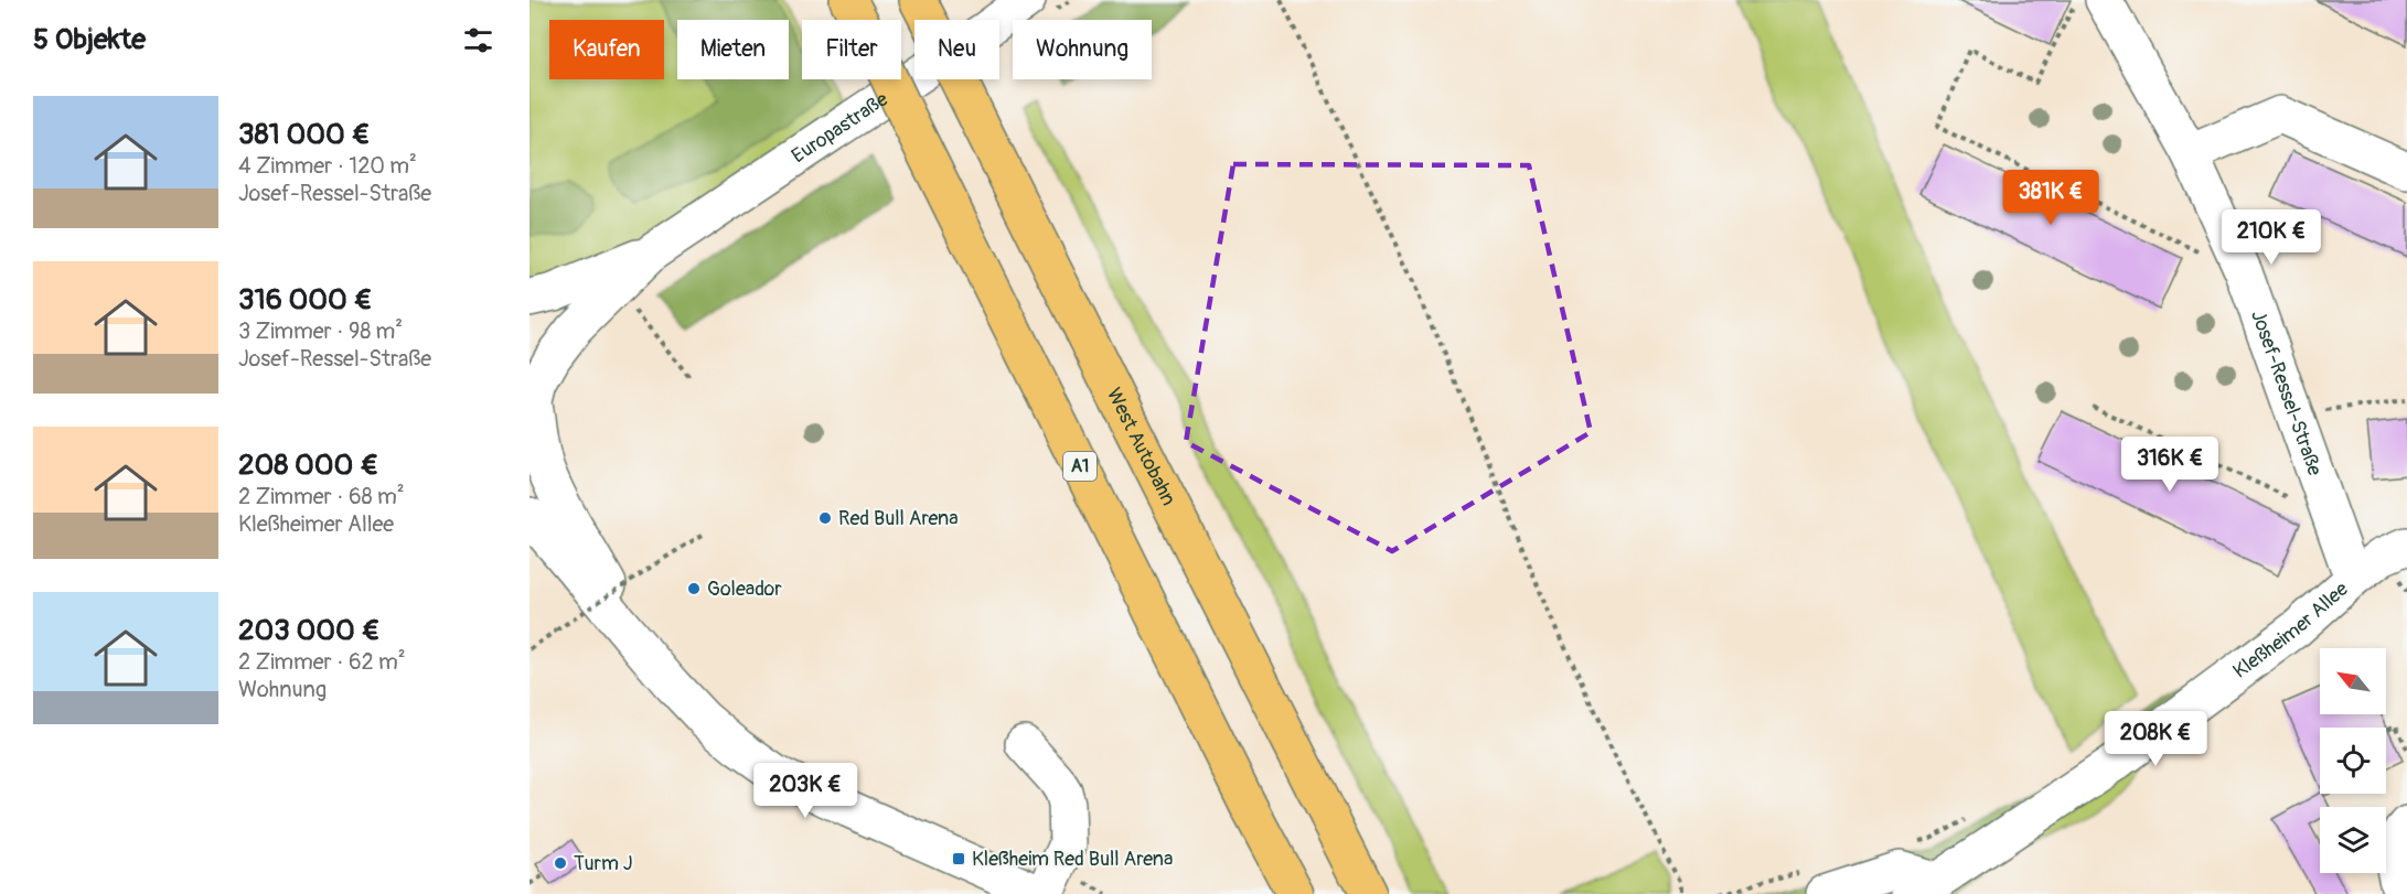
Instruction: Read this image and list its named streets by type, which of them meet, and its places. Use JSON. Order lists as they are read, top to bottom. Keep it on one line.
{"streets":{"highway":["West Autobahn","A1"],"street":["Europastraße","Josef-Ressel-Straße","Kleßheimer Allee"]},"crossings":[["Josef-Ressel-Straße","Kleßheimer Allee"]],"places":{"other":["Red Bull Arena","Goleador","Turm J"],"transit":["Kleßheim Red Bull Arena"]},"north":"top left","page":{"heading":"5 Objekte","chip":["Kaufen","Mieten","Filter","Neu","Wohnung"],"list":[{"name":"381 000 €","note":"4 Zimmer · 120 m² · Josef-Ressel-Straße"},{"name":"316 000 €","note":"3 Zimmer · 98 m² · Josef-Ressel-Straße"},{"name":"208 000 €","note":"2 Zimmer · 68 m² · Kleßheimer Allee"},{"name":"203 000 €","note":"2 Zimmer · 62 m² · Wohnung"}],"price":["381K €","210K €","316K €","208K €","203K €"]}}
